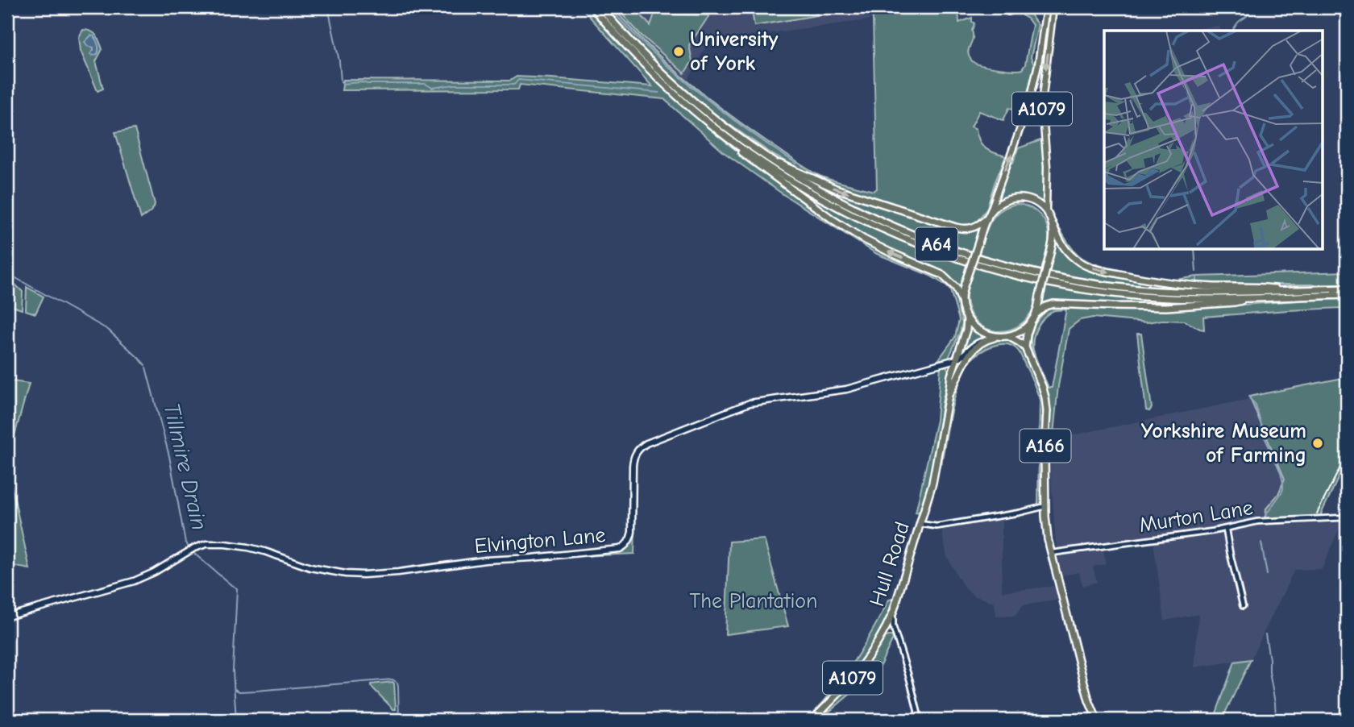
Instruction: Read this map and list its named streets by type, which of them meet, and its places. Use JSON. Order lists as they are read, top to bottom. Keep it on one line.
{"streets":{"highway":["A1079","A64","A166","Hull Road"],"main road":["Elvington Lane"],"street":["Murton Lane"]},"crossings":[["A166","Murton Lane"],["Elvington Lane","Hull Road"]],"water":["Tillmire Drain"],"parks":["The Plantation"],"places":["University of York","Yorkshire Museum of Farming"]}
